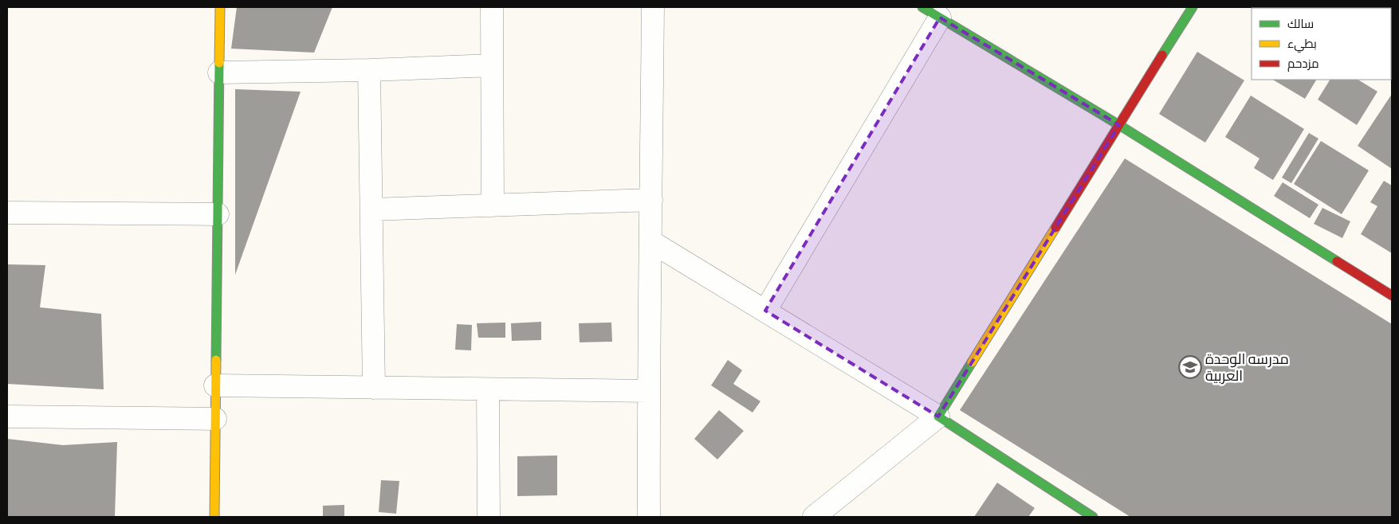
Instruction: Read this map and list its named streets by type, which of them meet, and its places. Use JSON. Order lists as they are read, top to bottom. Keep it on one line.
{"places":{"school or university":["مدرسه الوحدة العربية"]},"legend":["سالك","بطيء","مزدحم"]}
